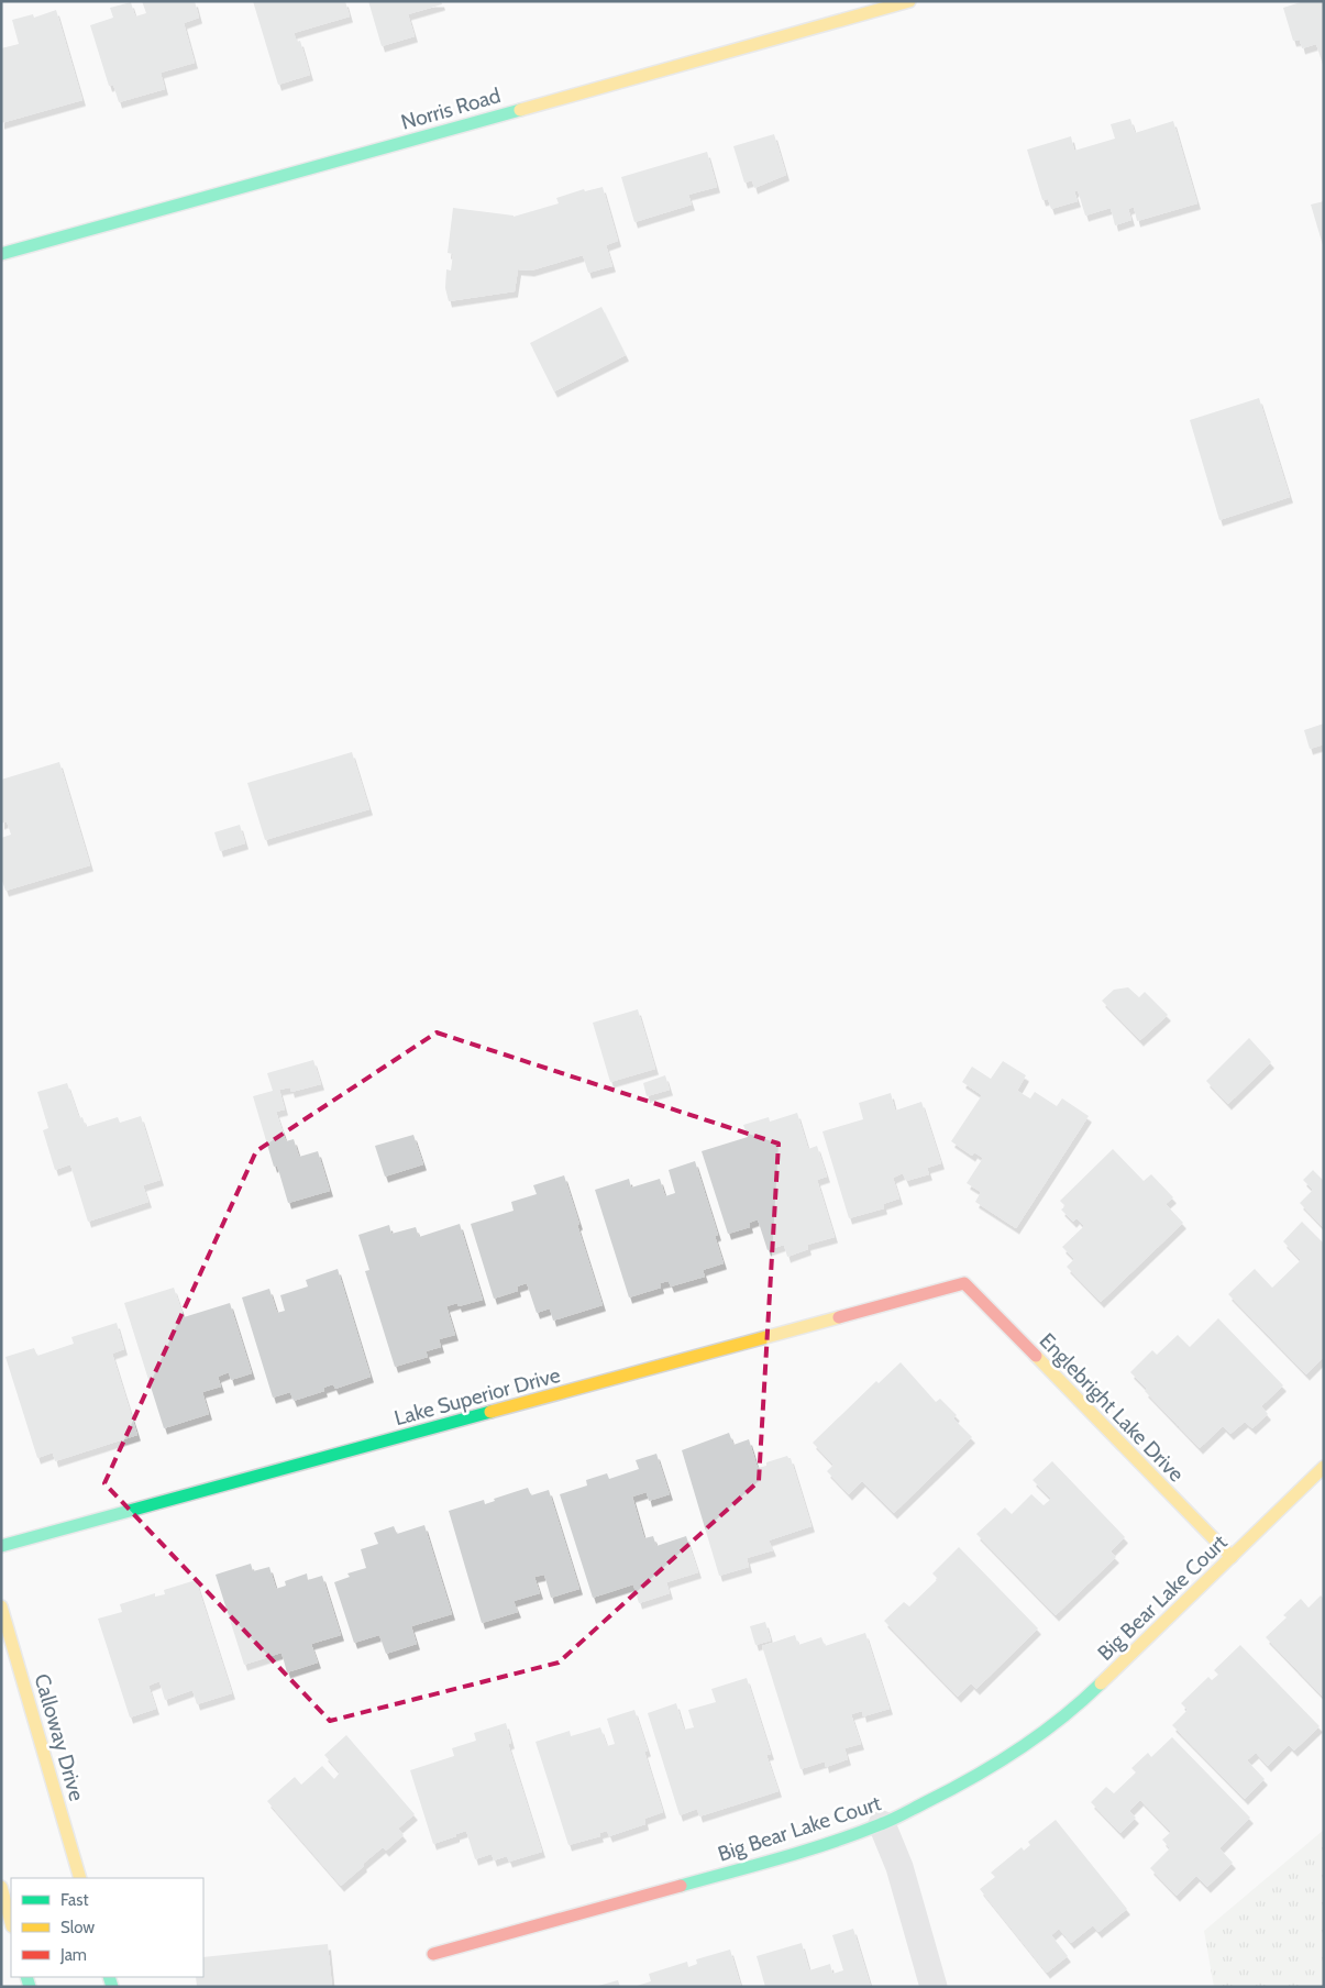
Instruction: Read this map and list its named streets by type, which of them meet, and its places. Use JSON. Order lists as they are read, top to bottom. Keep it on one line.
{"streets":{"street":["Norris Road","Lake Superior Drive","Englebright Lake Drive","Big Bear Lake Court","Calloway Drive"]},"crossings":[["Lake Superior Drive","Englebright Lake Drive"],["Englebright Lake Drive","Big Bear Lake Court"]],"legend":["Fast","Slow","Jam"]}
